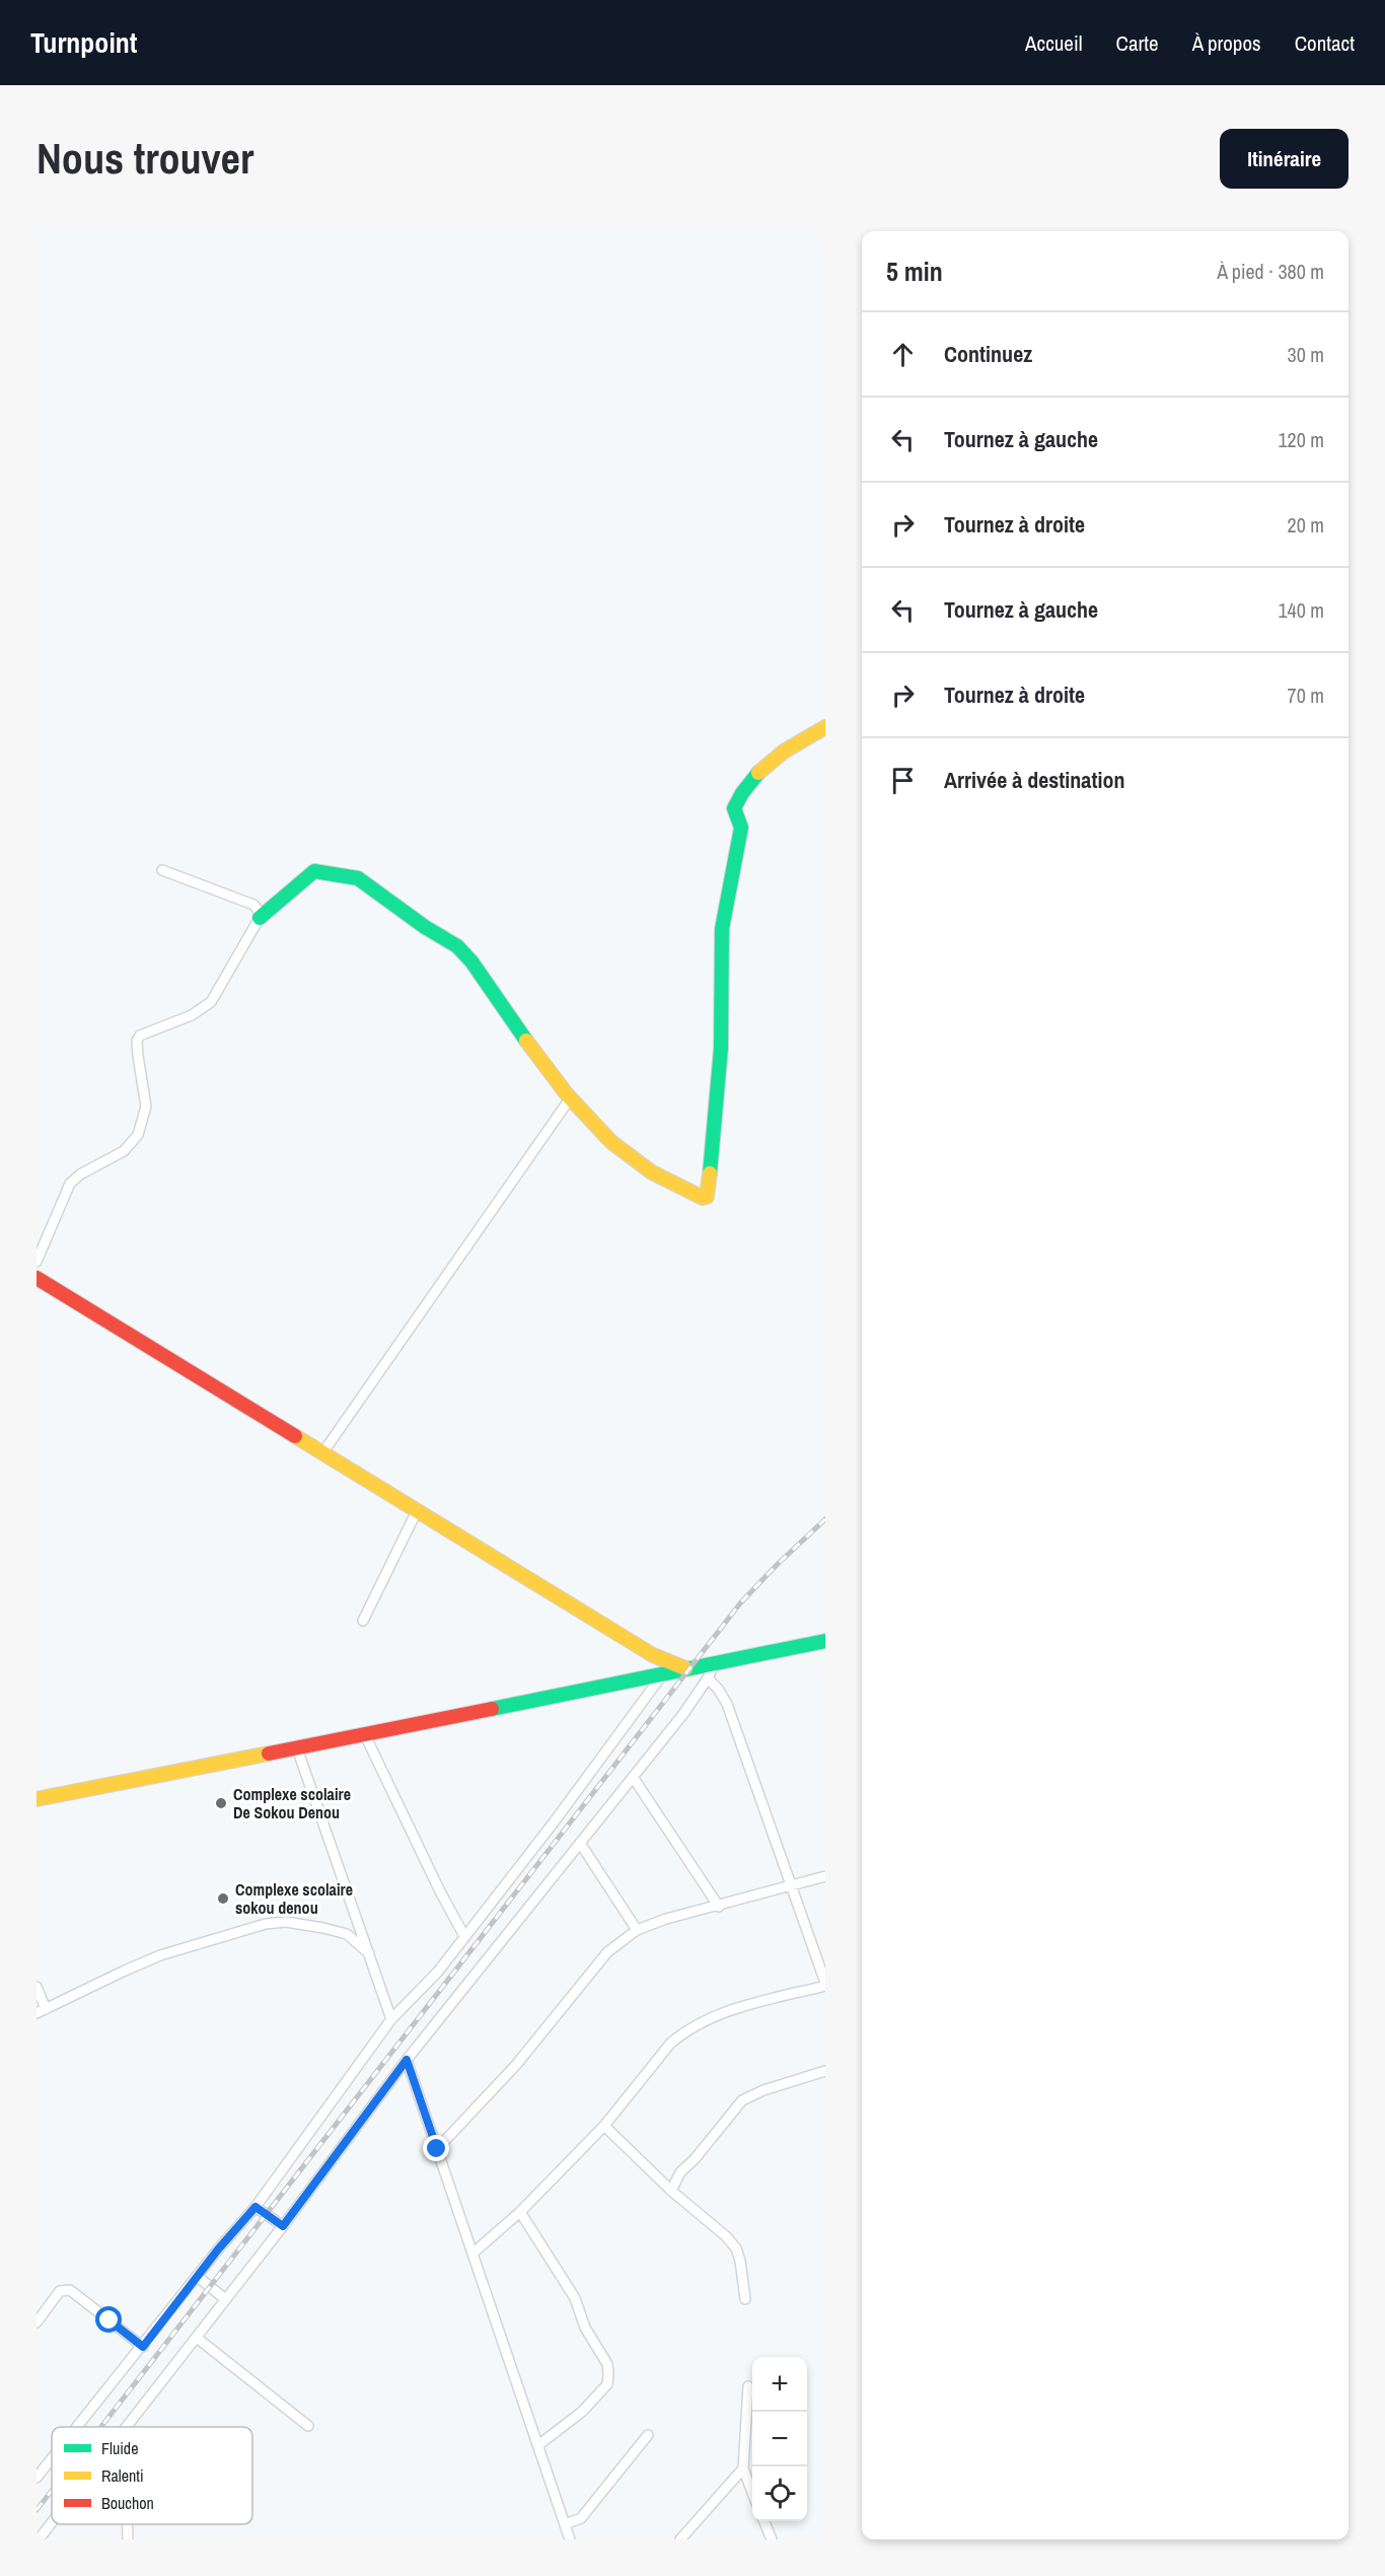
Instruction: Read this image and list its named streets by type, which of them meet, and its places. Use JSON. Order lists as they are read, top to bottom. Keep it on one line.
{"places":["Complexe scolaire De Sokou Denou","Complexe scolaire sokou denou"],"legend":["Fluide","Ralenti","Bouchon"],"page":{"header":"Turnpoint","nav":["Accueil","Carte","À propos","Contact"],"buttons":"Itinéraire","title":"Nous trouver","heading":["5 min","À pied · 380 m"],"list":[["Continuez","30 m"],["Tournez à gauche","120 m"],["Tournez à droite","20 m"],["Tournez à gauche","140 m"],["Tournez à droite","70 m"],"Arrivée à destination"],"map_buttons":["+","−"]}}
